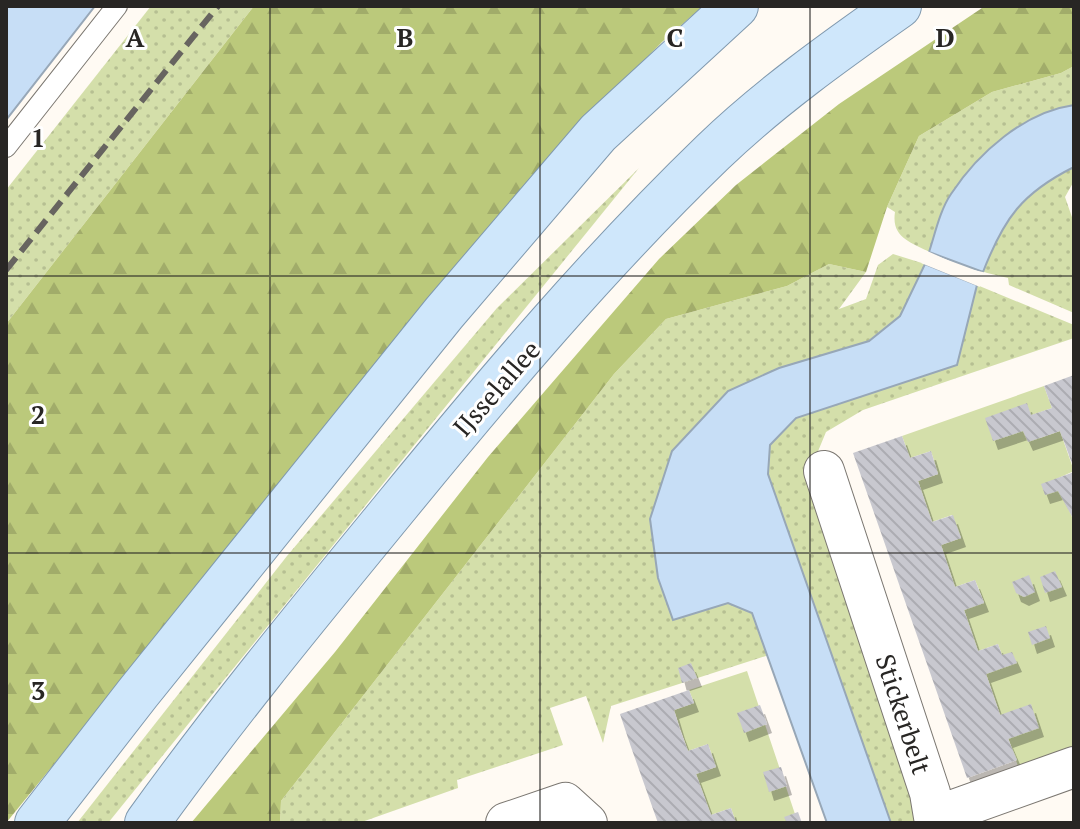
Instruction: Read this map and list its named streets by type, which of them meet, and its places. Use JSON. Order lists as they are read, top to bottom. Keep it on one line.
{"streets":{"main road":["IJsselallee"],"street":["Stickerbelt"]},"grid":{"columns":["A","B","C","D"],"rows":["1","2","3"]}}
